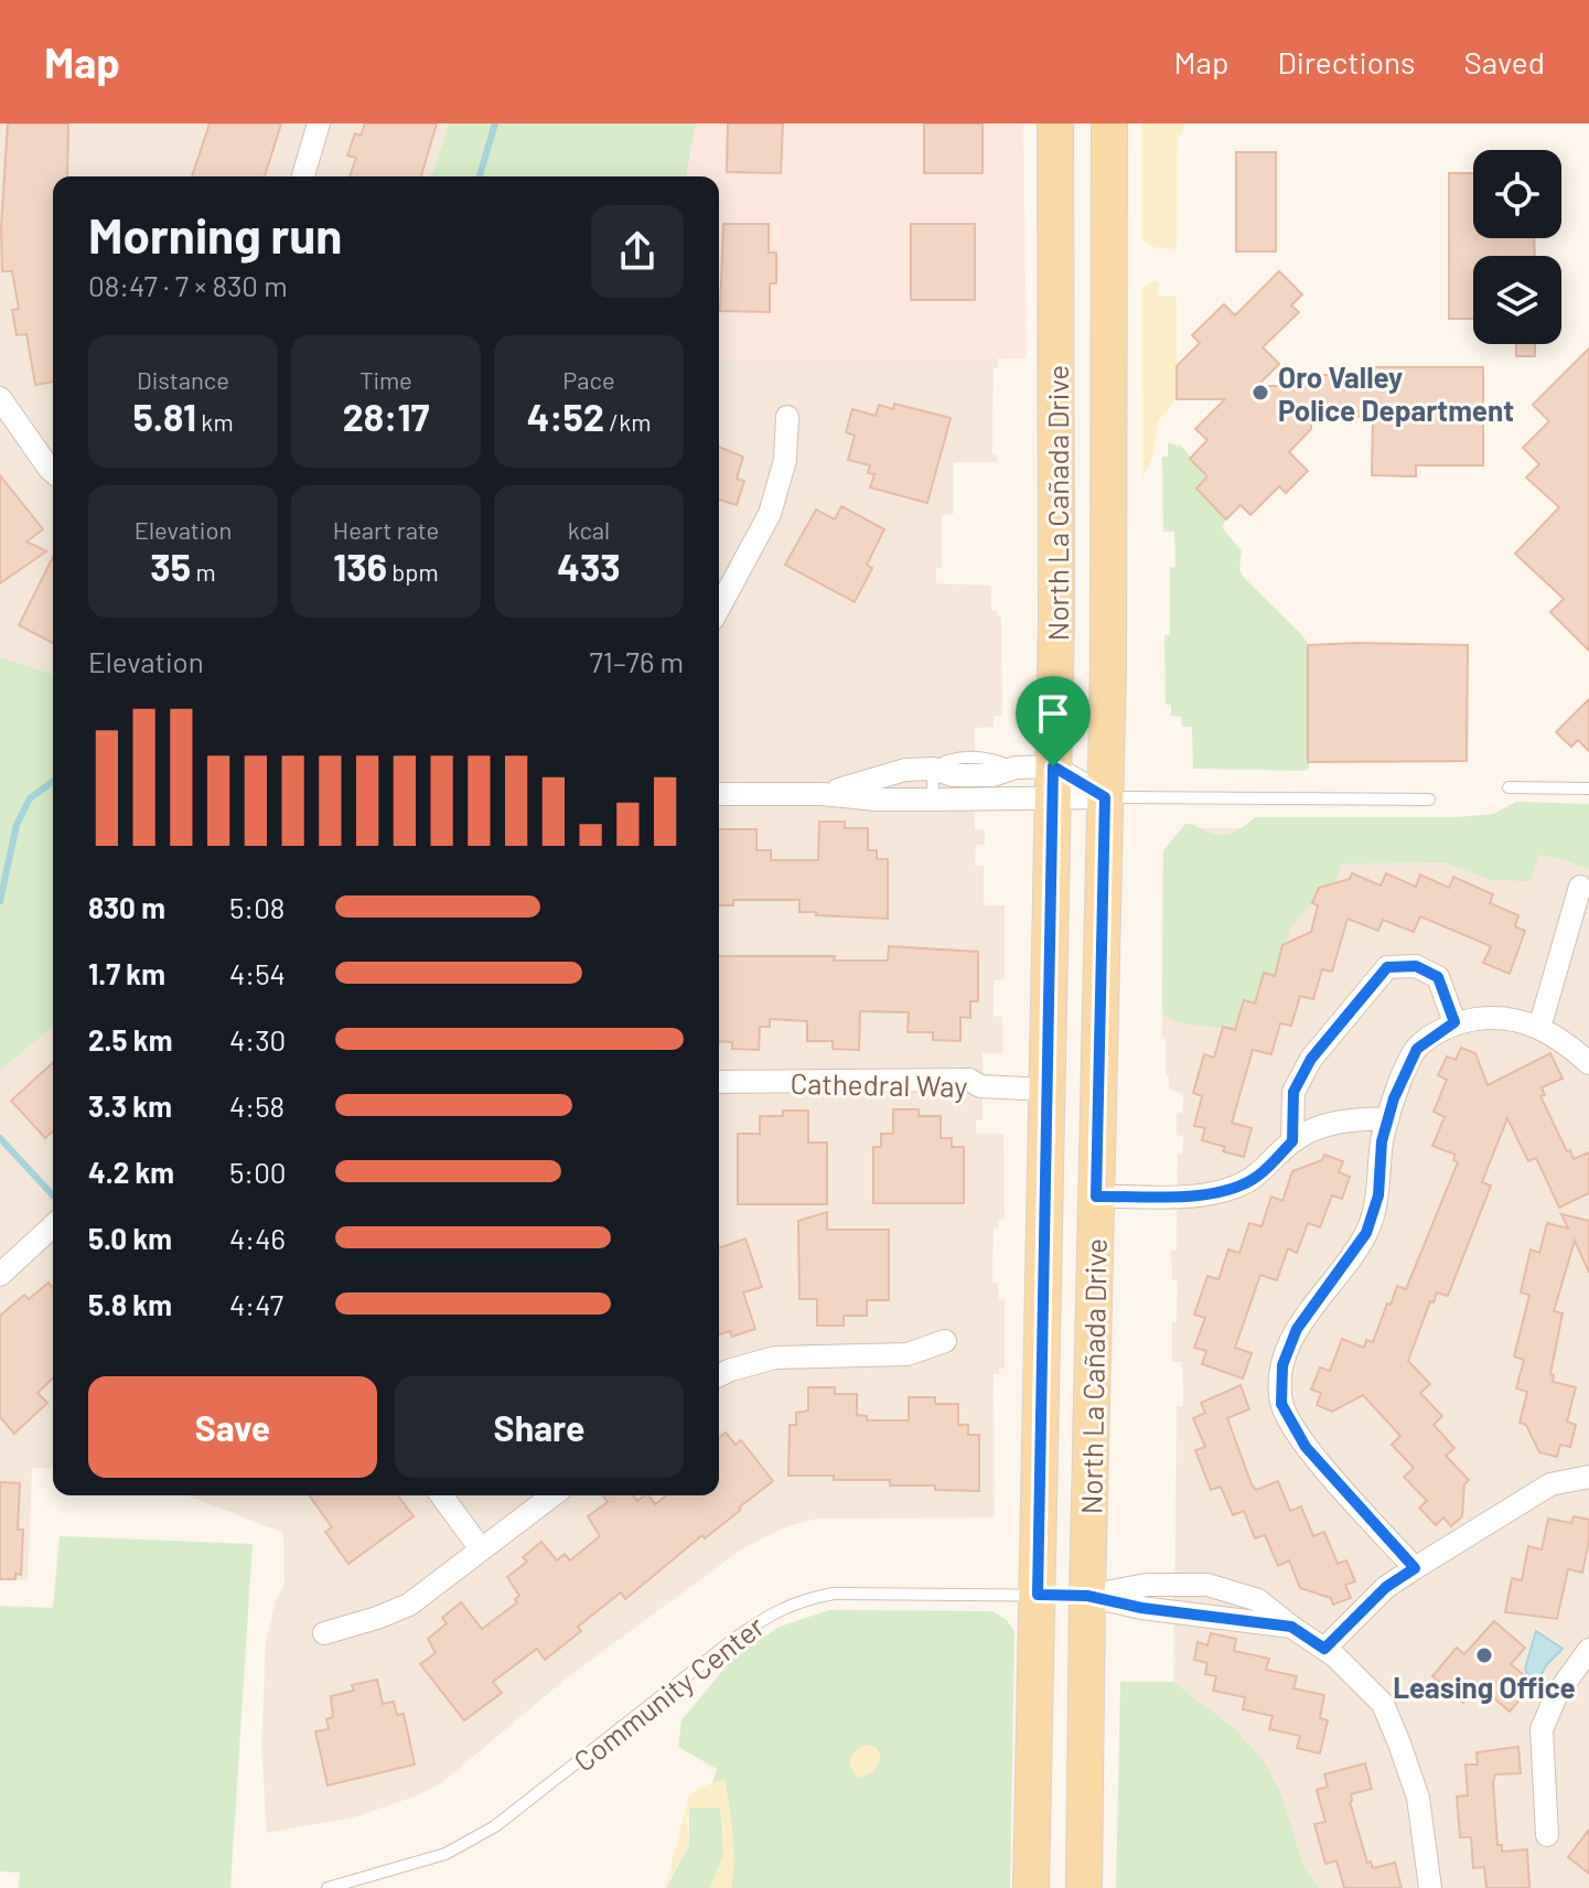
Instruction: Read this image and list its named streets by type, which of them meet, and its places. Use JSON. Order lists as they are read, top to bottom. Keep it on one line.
{"streets":{"main road":["North La Cañada Drive"],"street":["Cathedral Way","Community Center"]},"crossings":[["North La Cañada Drive","Cathedral Way"],["North La Cañada Drive","Community Center"]],"places":["Oro Valley Police Department","Leasing Office"],"page":{"header":"Map","nav":["Map","Directions","Saved"],"heading":["Morning run","08:47 · 7 × 830 m"],"stats":[["Distance","5.81 km"],["Time","28:17"],["Pace","4:52 /km"],["Elevation","35 m"],["Heart rate","136 bpm"],["kcal","433"]],"chart":["Elevation","71–76 m"],"list":[{"name":"830 m","note":"5:08"},{"name":"1.7 km","note":"4:54"},{"name":"2.5 km","note":"4:30"},{"name":"3.3 km","note":"4:58"},{"name":"4.2 km","note":"5:00"},{"name":"5.0 km","note":"4:46"},{"name":"5.8 km","note":"4:47"}],"buttons":["Save","Share"]}}
